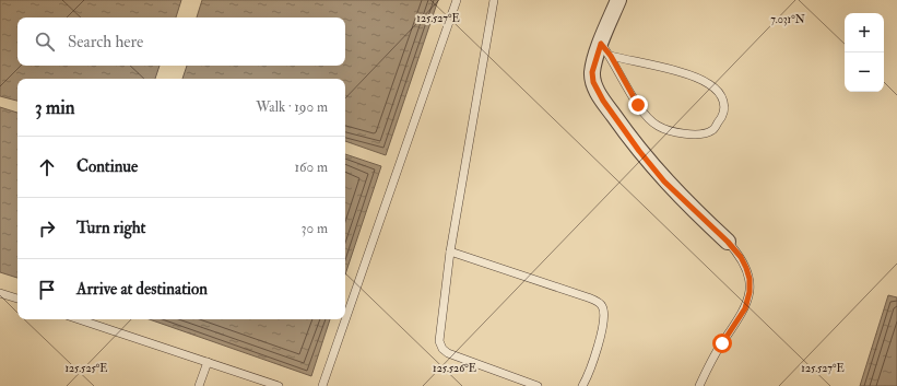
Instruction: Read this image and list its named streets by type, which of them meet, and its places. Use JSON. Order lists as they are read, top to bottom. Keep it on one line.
{"page":{"map_buttons":["+","−"],"search":"Search here","heading":["3 min","Walk · 190 m"],"list":[["Continue","160 m"],["Turn right","30 m"],"Arrive at destination"]},"coordinates":["125.527°E","7.031°N","125.525°E","125.526°E"]}
